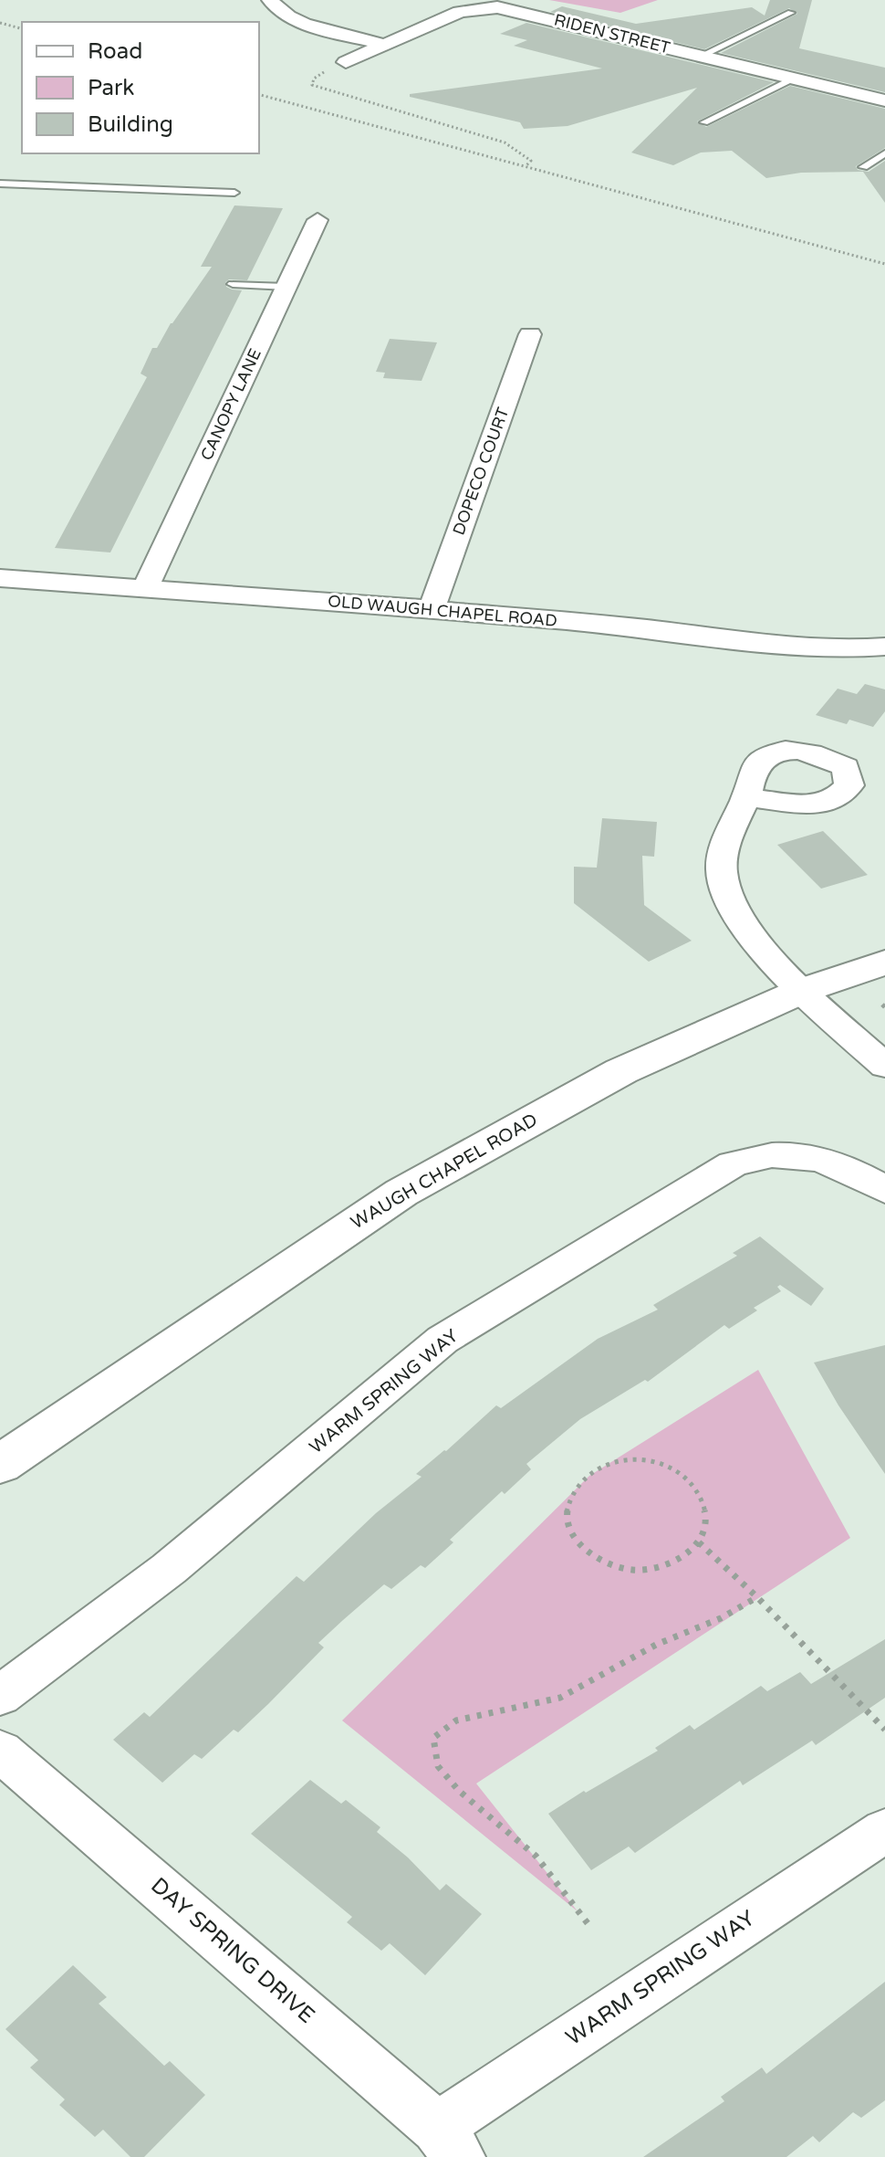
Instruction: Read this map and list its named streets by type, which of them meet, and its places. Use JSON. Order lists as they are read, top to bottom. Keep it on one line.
{"streets":{"main road":["WAUGH CHAPEL ROAD"],"street":["RIDEN STREET","CANOPY LANE","DOPECO COURT","OLD WAUGH CHAPEL ROAD","WARM SPRING WAY","DAY SPRING DRIVE"]},"crossings":[["CANOPY LANE","OLD WAUGH CHAPEL ROAD"],["DOPECO COURT","OLD WAUGH CHAPEL ROAD"],["WARM SPRING WAY","DAY SPRING DRIVE"]],"legend":["Road","Park","Building"]}
